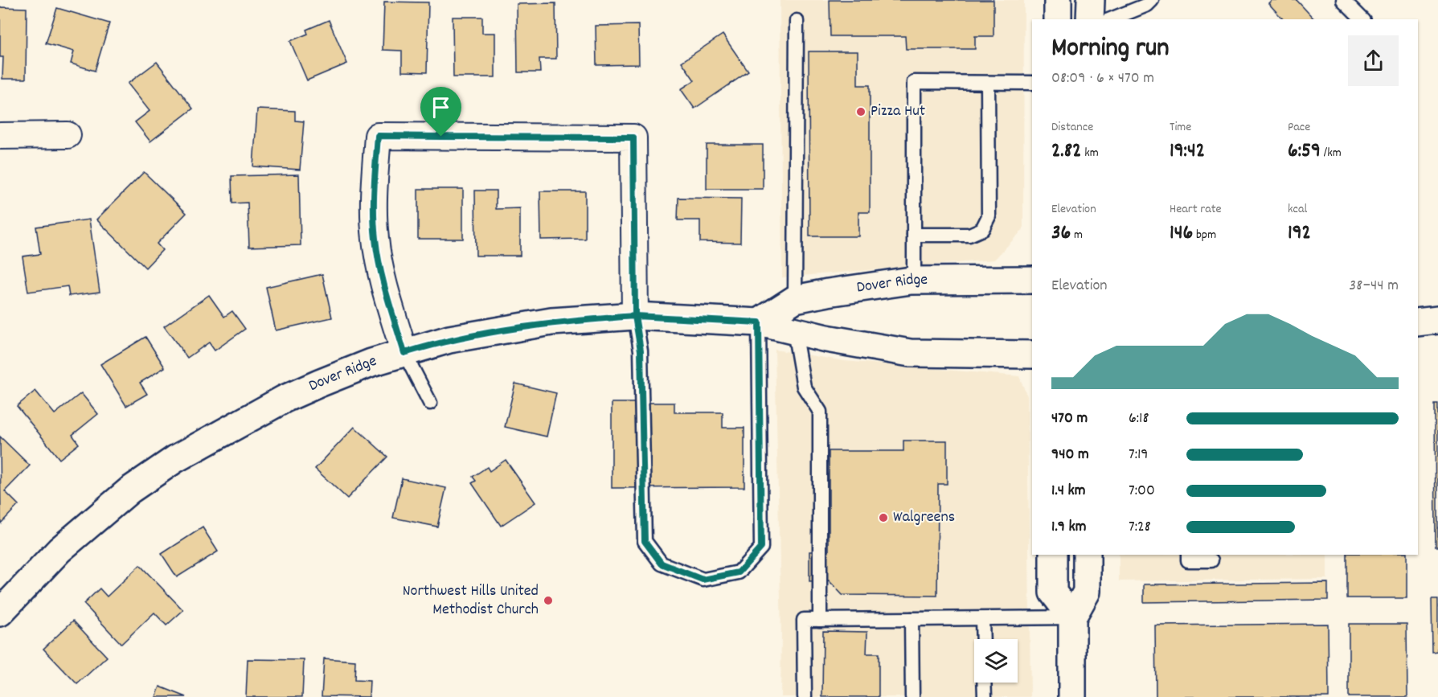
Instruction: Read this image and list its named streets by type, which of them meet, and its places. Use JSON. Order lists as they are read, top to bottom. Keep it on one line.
{"streets":{"street":["Dover Ridge"]},"places":["Pizza Hut","Walgreens","Northwest Hills United Methodist Church"],"page":{"heading":["Morning run","08:09 · 6 × 470 m"],"stats":[["Distance","2.82 km"],["Time","19:42"],["Pace","6:59 /km"],["Elevation","36 m"],["Heart rate","146 bpm"],["kcal","192"]],"chart":["Elevation","38–44 m"],"list":[{"name":"470 m","note":"6:18"},{"name":"940 m","note":"7:19"},{"name":"1.4 km","note":"7:00"},{"name":"1.9 km","note":"7:28"}]}}
